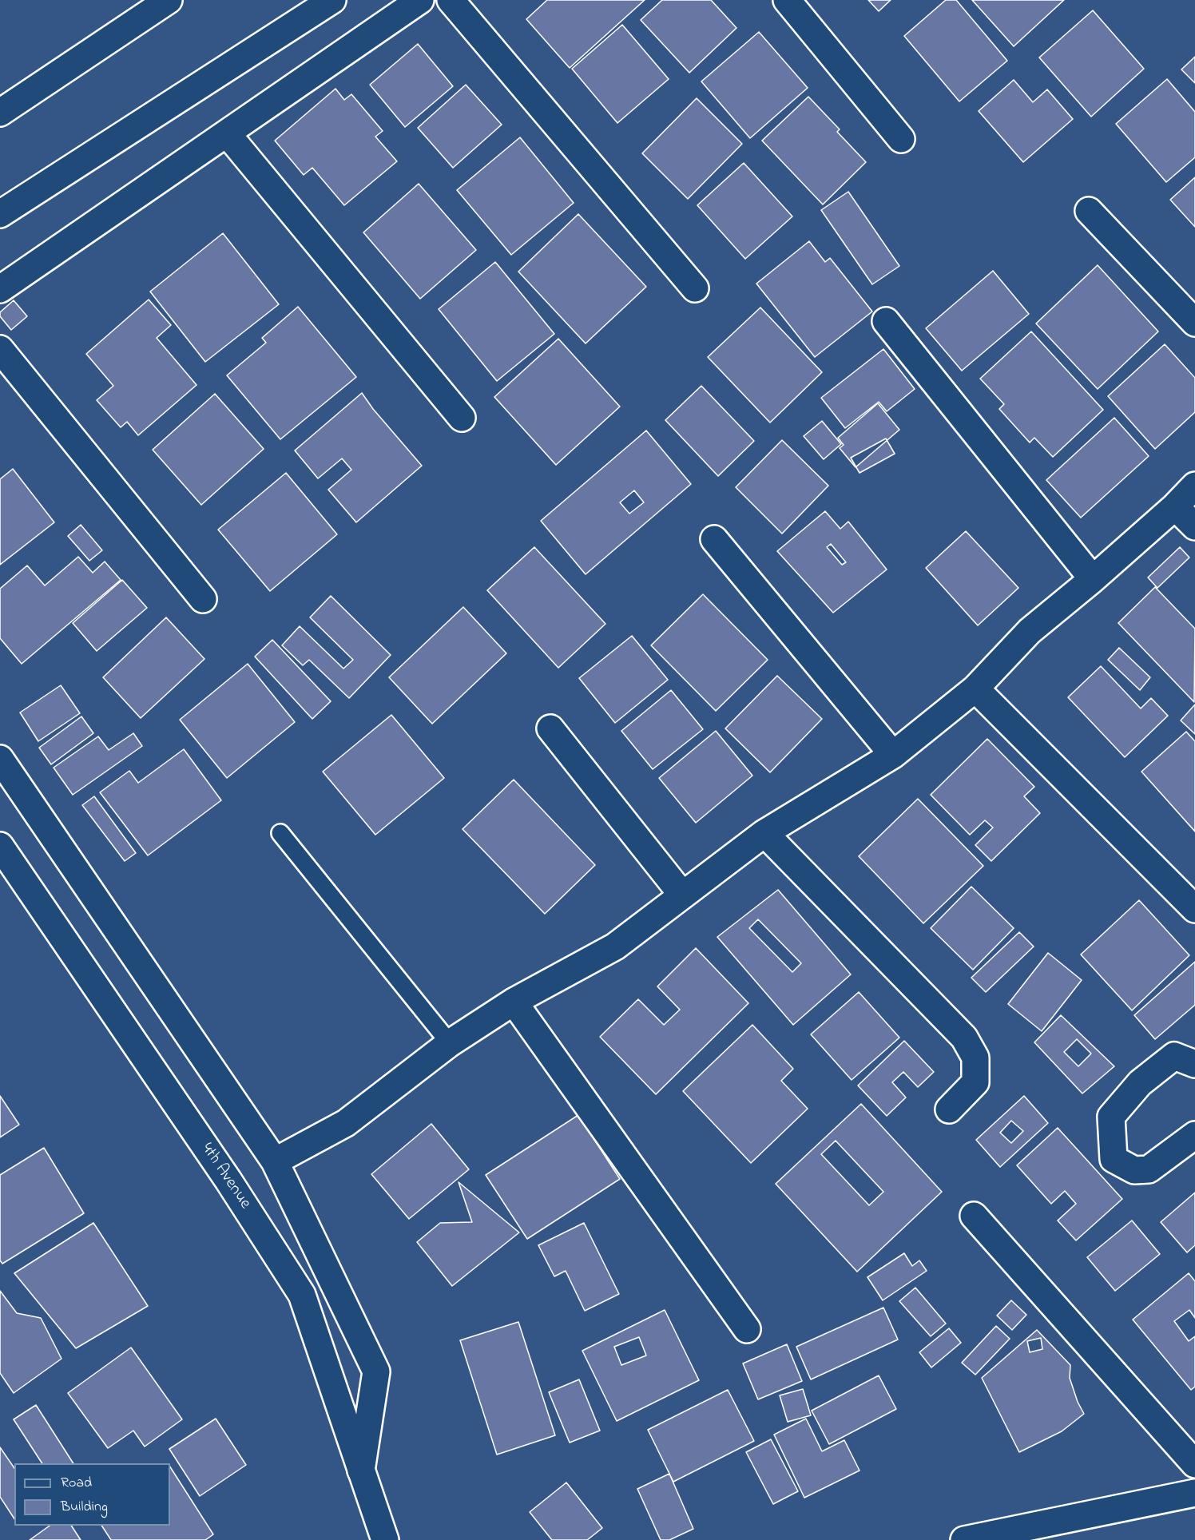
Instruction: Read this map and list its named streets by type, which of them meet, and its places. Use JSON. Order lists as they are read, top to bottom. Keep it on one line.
{"streets":{"street":["4th Avenue"]},"legend":["Road","Building"]}
